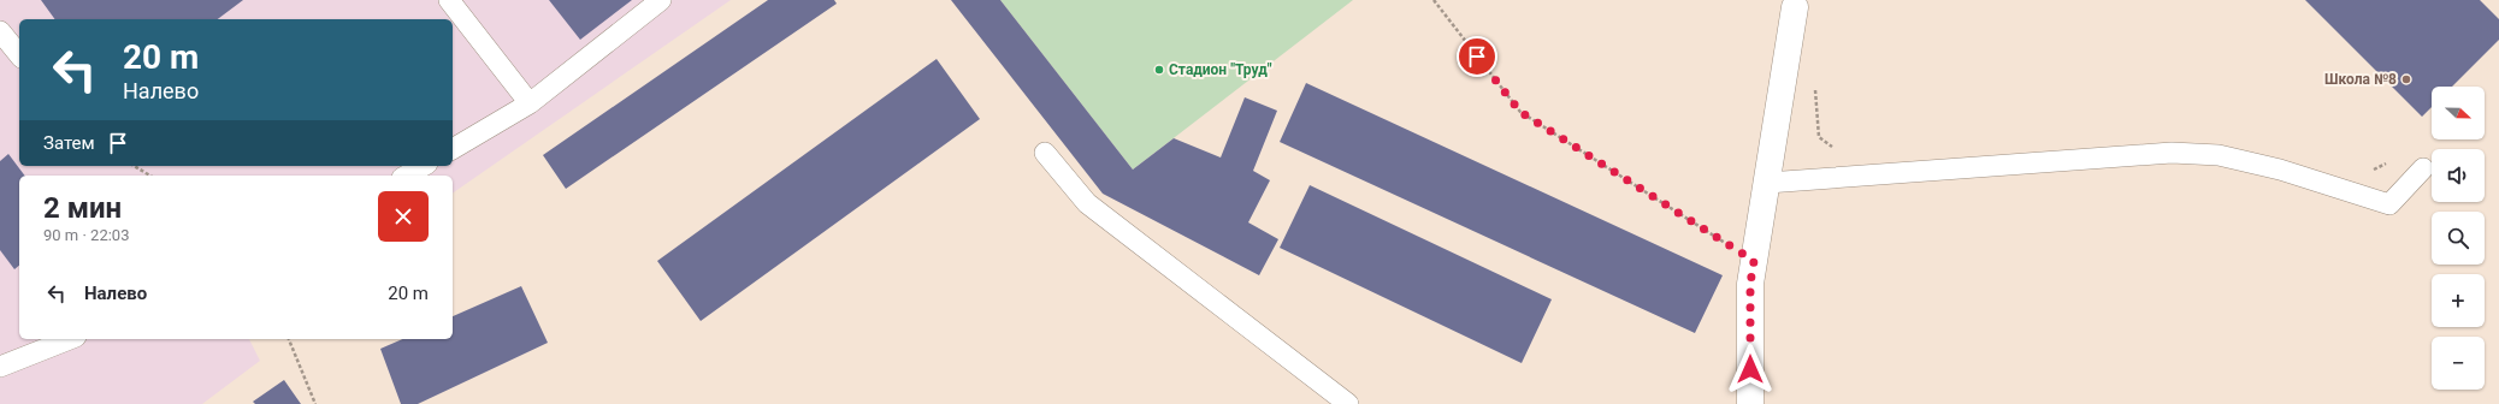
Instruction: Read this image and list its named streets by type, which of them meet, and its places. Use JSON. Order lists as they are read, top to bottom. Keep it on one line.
{"places":["Стадион \"Труд\"","Школа №8"],"north":"right","page":{"turn":["20 m","Налево"],"map_buttons":["+","−"],"then":"Затем","heading":["2 мин","90 m · 22:03"],"list":[{"name":"Налево","value":"20 m"}]}}
